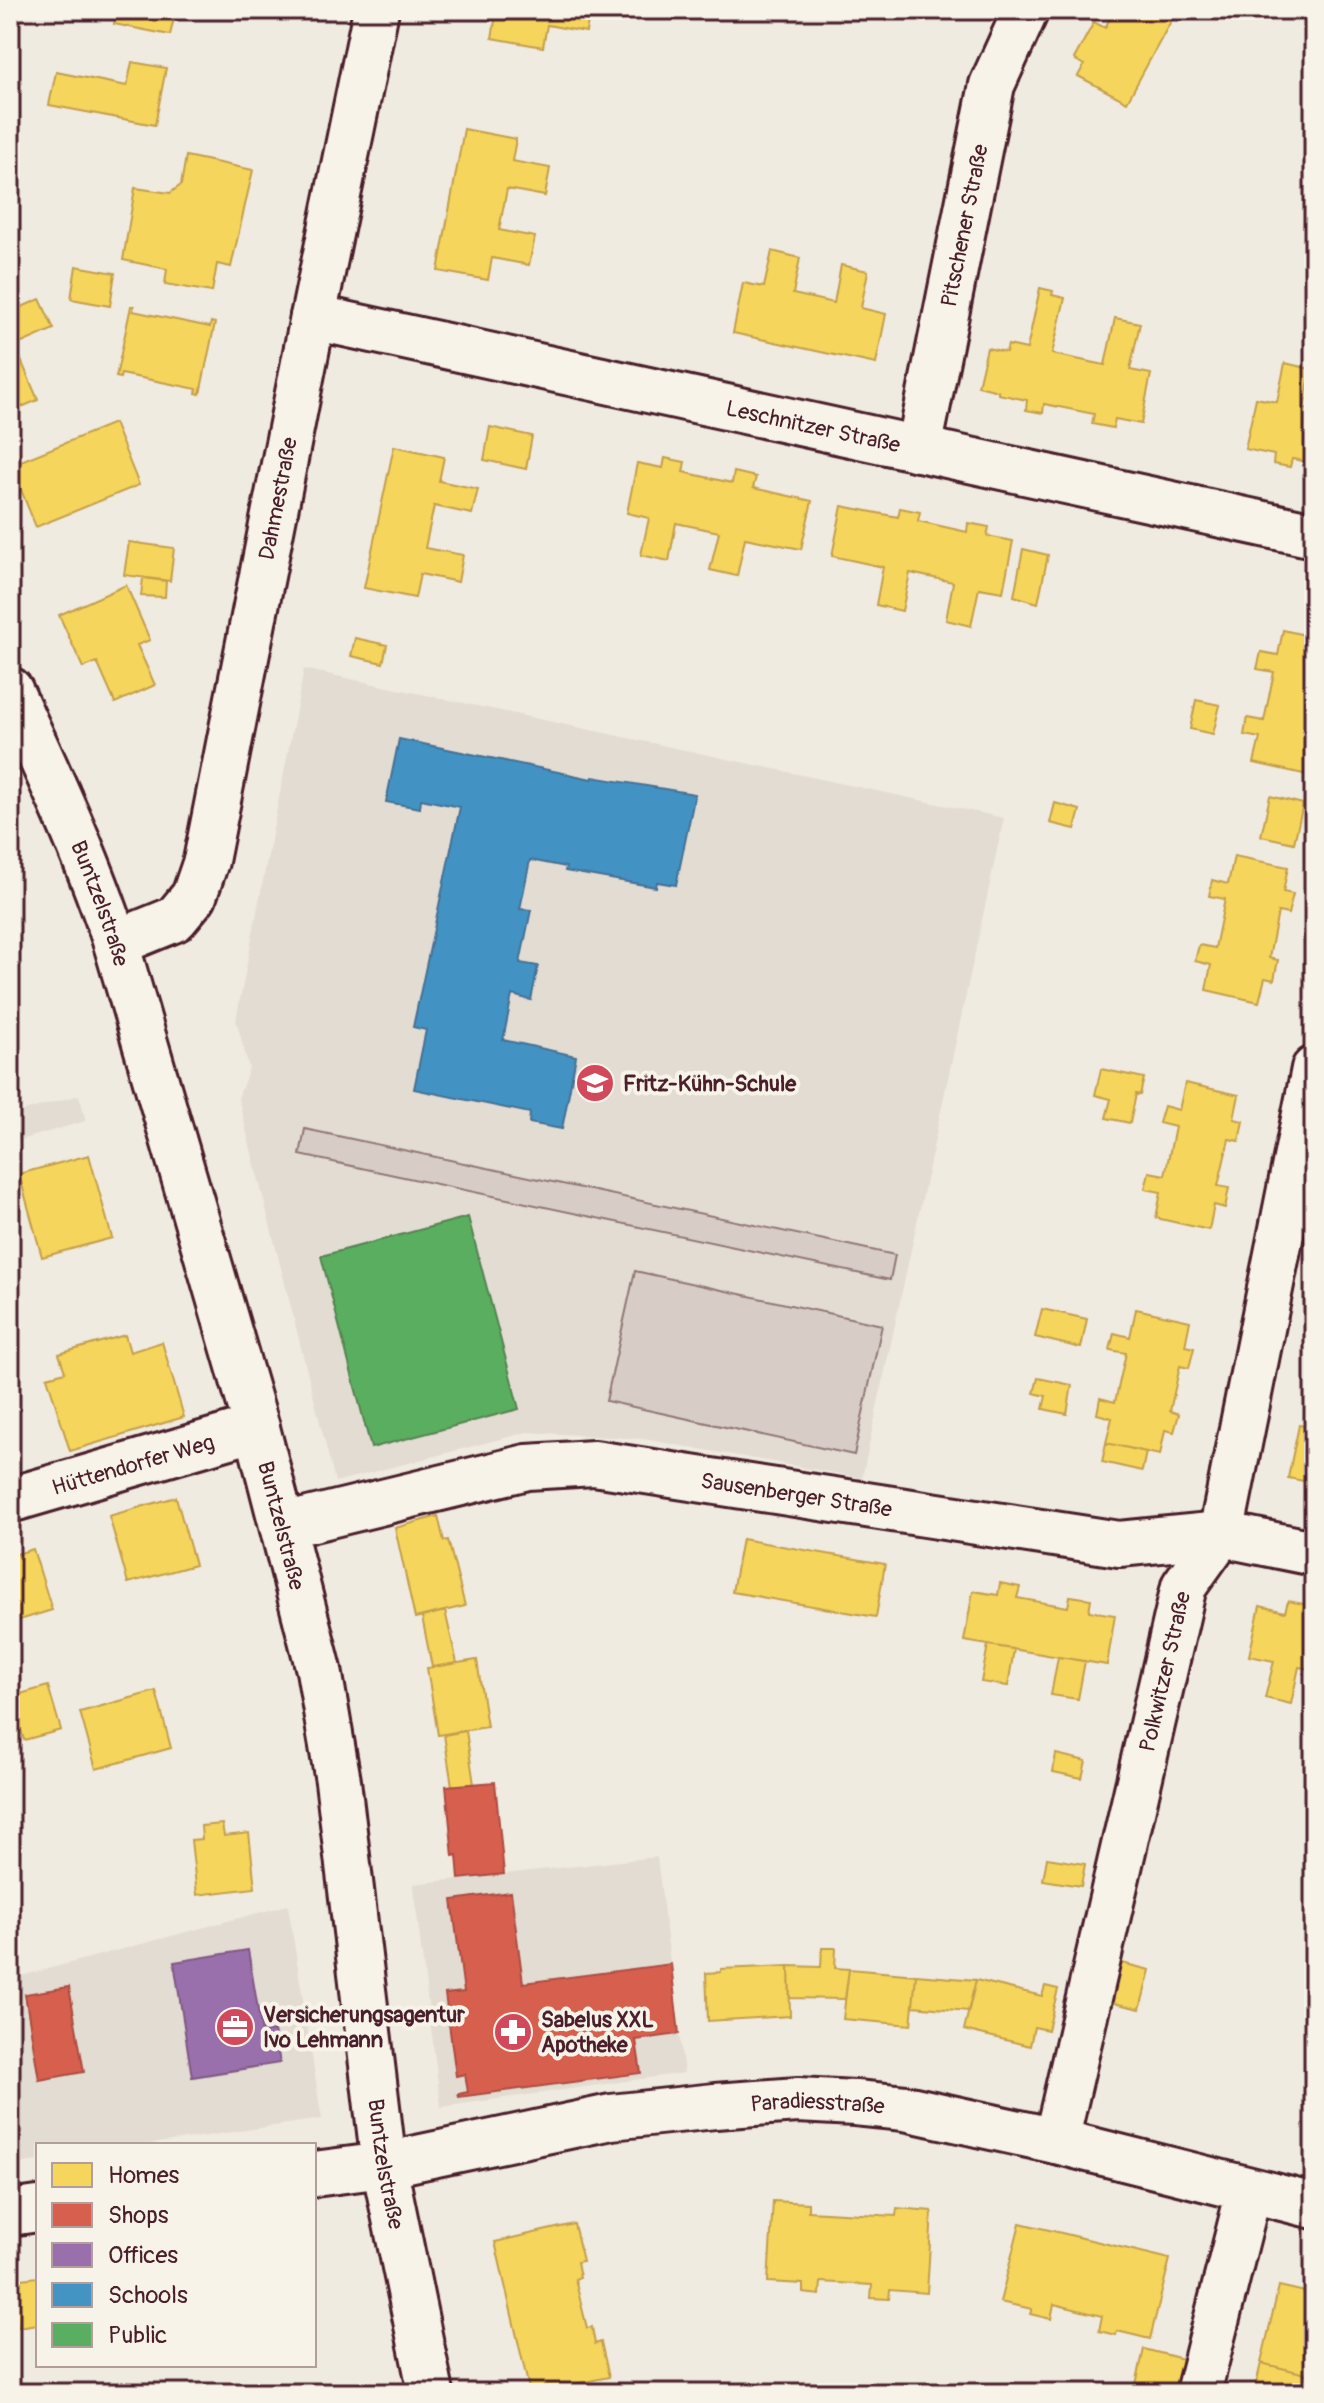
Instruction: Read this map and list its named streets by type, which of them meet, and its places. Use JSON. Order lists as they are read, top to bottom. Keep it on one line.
{"streets":{"street":["Pitschener Straße","Leschnitzer Straße","Dahmestraße","Buntzelstraße","Hüttendorfer Weg","Sausenberger Straße","Polkwitzer Straße","Paradiesstraße"]},"crossings":[["Pitschener Straße","Leschnitzer Straße"],["Leschnitzer Straße","Dahmestraße"],["Dahmestraße","Buntzelstraße"],["Buntzelstraße","Hüttendorfer Weg"],["Buntzelstraße","Sausenberger Straße"],["Buntzelstraße","Paradiesstraße"],["Sausenberger Straße","Polkwitzer Straße"],["Polkwitzer Straße","Paradiesstraße"]],"places":{"school or university":["Fritz-Kühn-Schule"],"office":["Versicherungsagentur Ivo Lehmann"],"pharmacy":["Sabelus XXL Apotheke"]},"legend":["Homes","Shops","Offices","Schools","Public"]}
